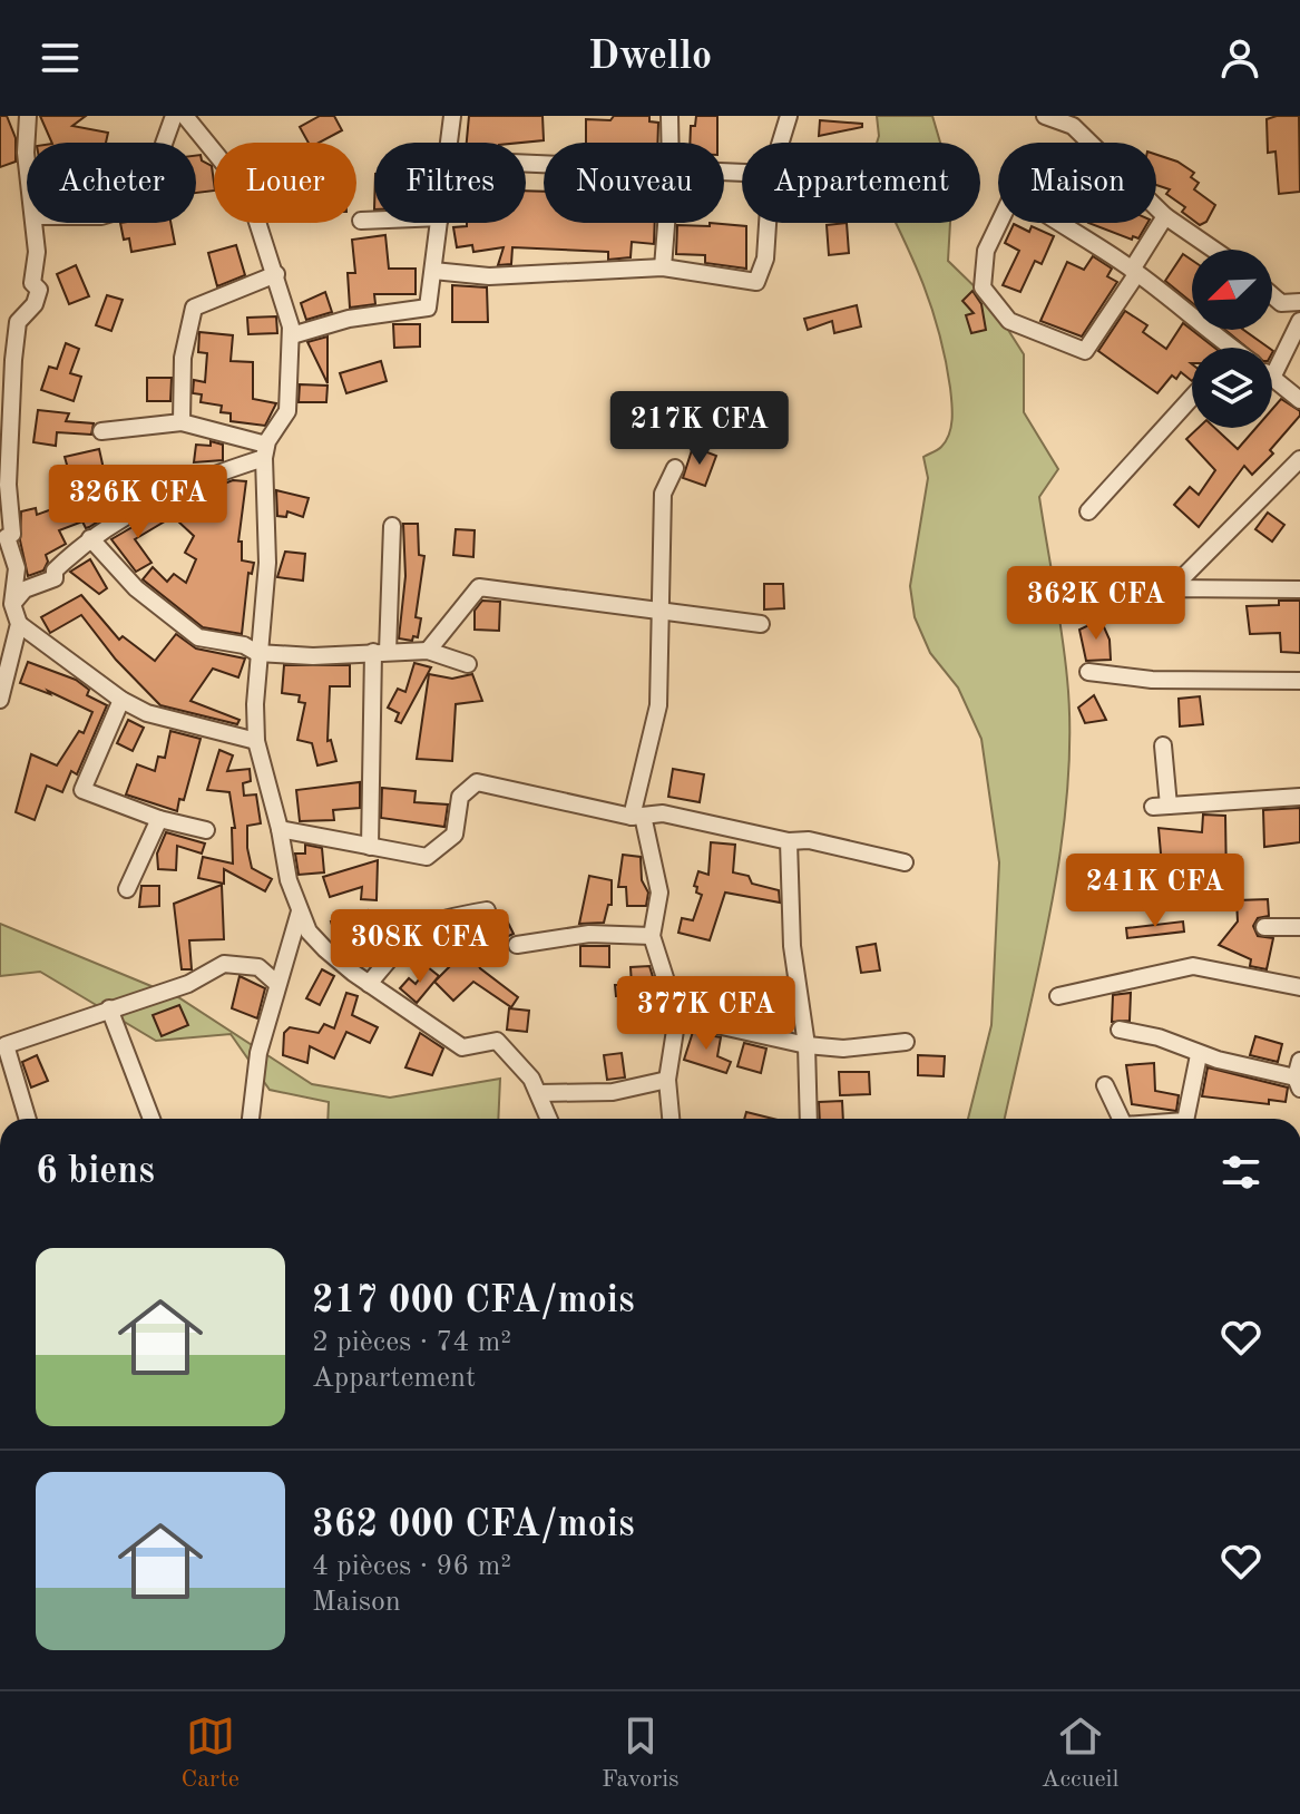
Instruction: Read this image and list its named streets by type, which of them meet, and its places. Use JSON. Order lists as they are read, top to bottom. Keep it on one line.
{"north":"bottom left","page":{"header":"Dwello","chip":["Acheter","Louer","Filtres","Nouveau","Appartement","Maison"],"price":["217K CFA","326K CFA","362K CFA","241K CFA","308K CFA","377K CFA"],"heading":"6 biens","list":[{"name":"217 000 CFA/mois","note":"2 pièces · 74 m² · Appartement"},{"name":"362 000 CFA/mois","note":"4 pièces · 96 m² · Maison"}],"tabs":["Carte","Favoris","Accueil"]}}
